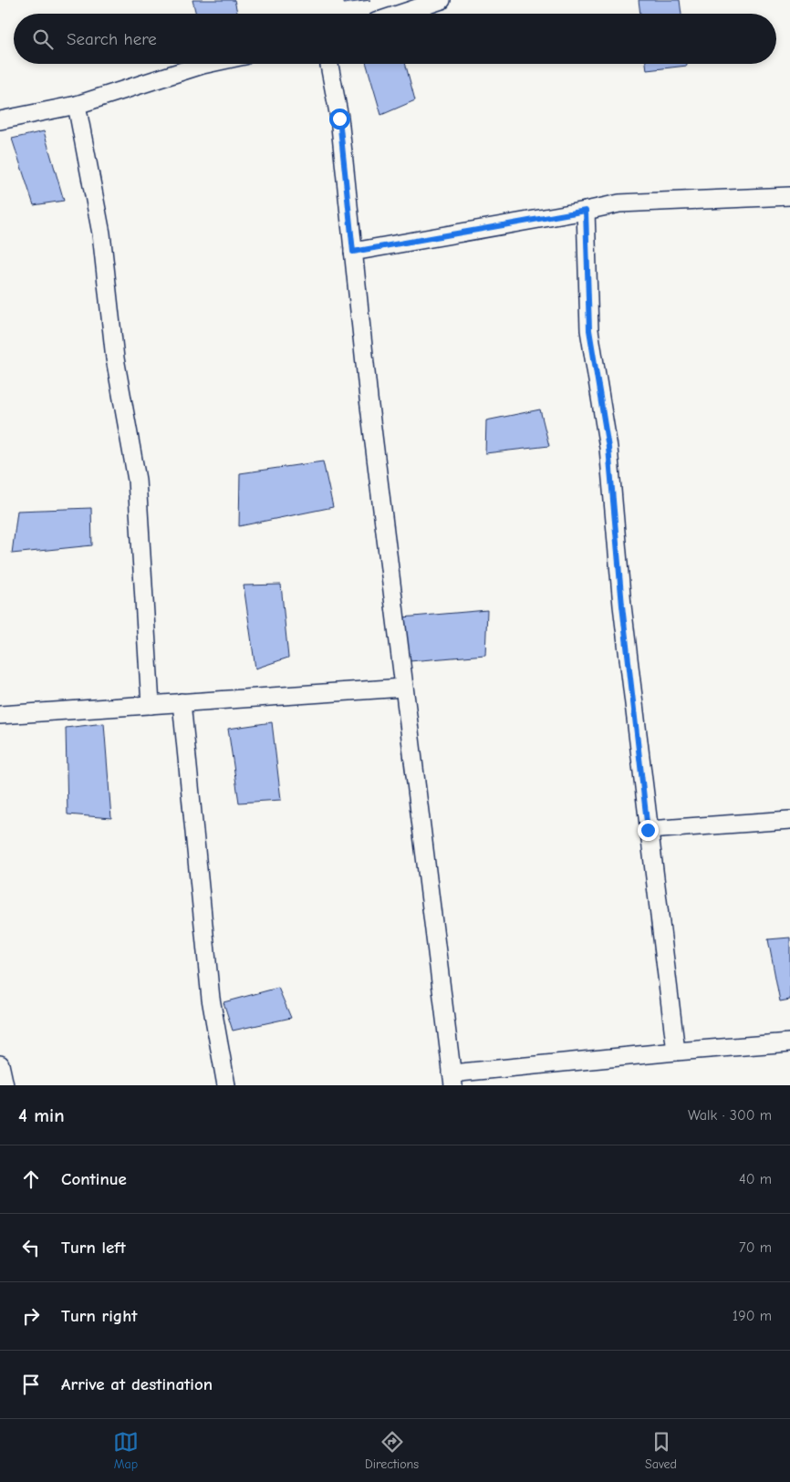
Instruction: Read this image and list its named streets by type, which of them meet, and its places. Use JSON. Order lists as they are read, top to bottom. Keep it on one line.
{"page":{"search":"Search here","heading":["4 min","Walk · 300 m"],"list":[["Continue","40 m"],["Turn left","70 m"],["Turn right","190 m"],"Arrive at destination"],"nav":["Map","Directions","Saved"]}}
